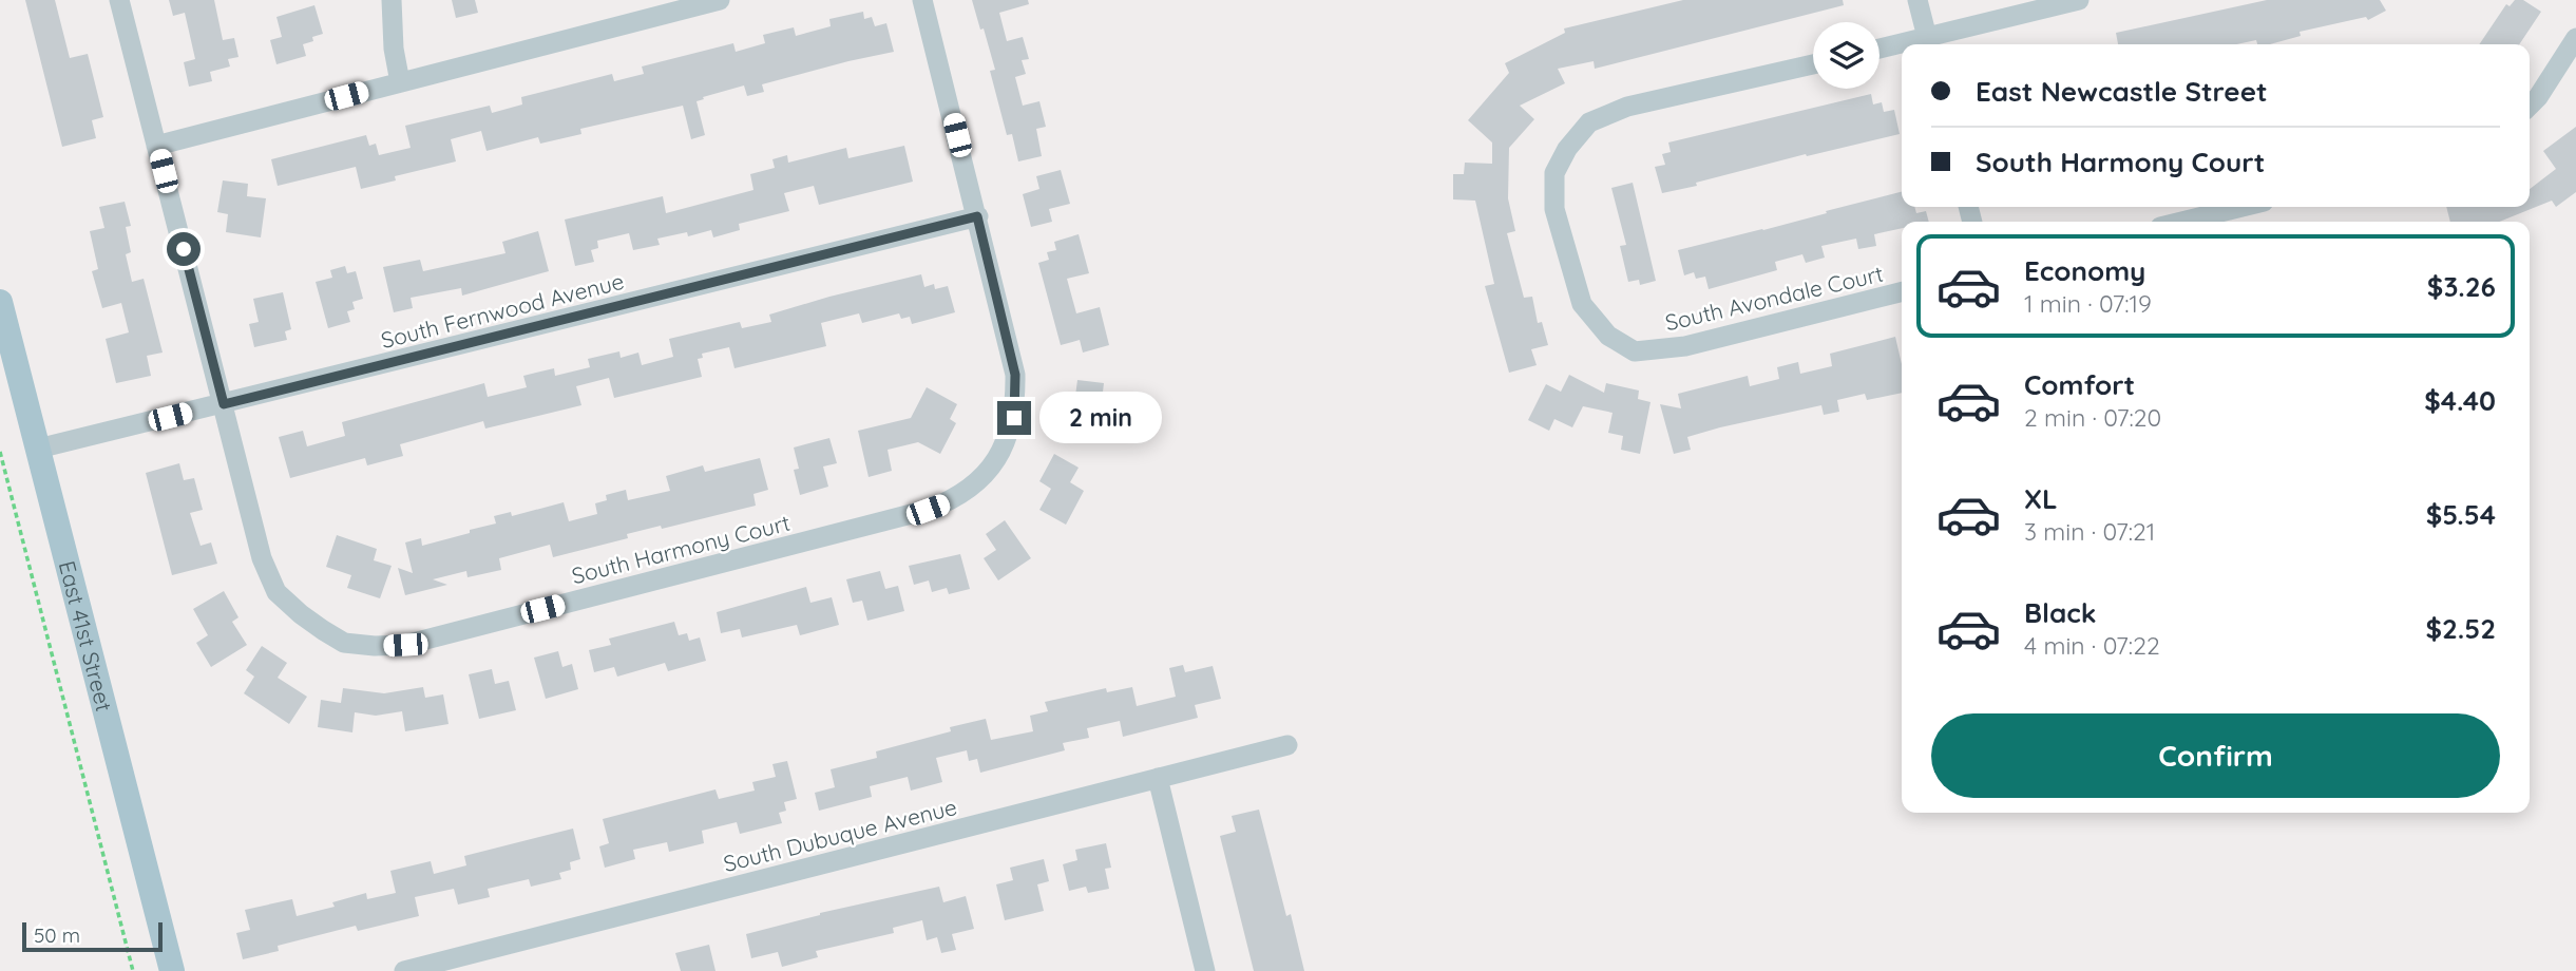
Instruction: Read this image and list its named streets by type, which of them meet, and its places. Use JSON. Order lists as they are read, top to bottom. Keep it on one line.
{"streets":{"main road":["East 41st Street"],"street":["South Avondale Court","South Fernwood Avenue","South Harmony Court","South Dubuque Avenue"]},"crossings":[["South Fernwood Avenue","South Harmony Court"],["South Fernwood Avenue","East 41st Street"]],"scale_bar":"50 m","page":{"banner":["East Newcastle Street","South Harmony Court"],"list":[{"name":"Economy","note":"1 min · 07:19","value":"$3.26"},{"name":"Comfort","note":"2 min · 07:20","value":"$4.40"},{"name":"XL","note":"3 min · 07:21","value":"$5.54"},{"name":"Black","note":"4 min · 07:22","value":"$2.52"}],"bubble":"2 min","buttons":"Confirm","scale":"50 m"}}
